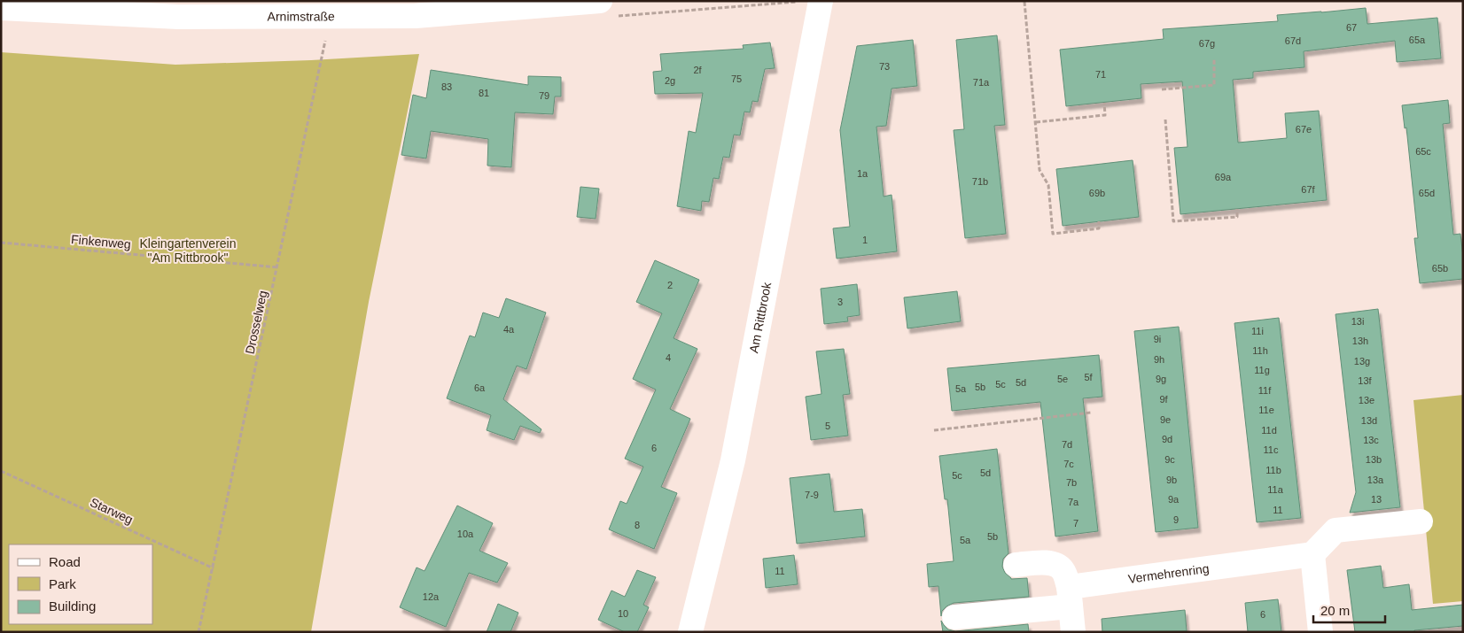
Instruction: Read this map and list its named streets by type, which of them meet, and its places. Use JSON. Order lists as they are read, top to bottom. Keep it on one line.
{"streets":{"street":["Arnimstraße","Am Rittbrook","Vermehrenring"],"path":["Finkenweg","Drosselweg","Starweg"]},"crossings":[["Arnimstraße","Drosselweg"],["Finkenweg","Drosselweg"],["Drosselweg","Starweg"]],"parks":["Kleingartenverein \"Am Rittbrook\""],"house_numbers":["67","65a","67d","67g","73","2f","71","75","2g","71a","83","81","79","67e","65c","1a","69a","71b","67f","69b","65d","1","65b","2","3","13i","4a","11i","9i","13h","11h","4","9h","13g","11g","5f","5e","9g","13f","5d","5c","5b","6a","5a","11f","9f","13e","11e","9e","13d","5","11d","9d","13c","7d","6","11c","9c","13b","7c","11b","5d","5c","9b","13a","7b","11a","7-9","9a","13","7a","11","9","7","8","10a","5b","5a","11","12a","10","6"],"legend":["Road","Park","Building"],"scale_bar":"20 m"}
